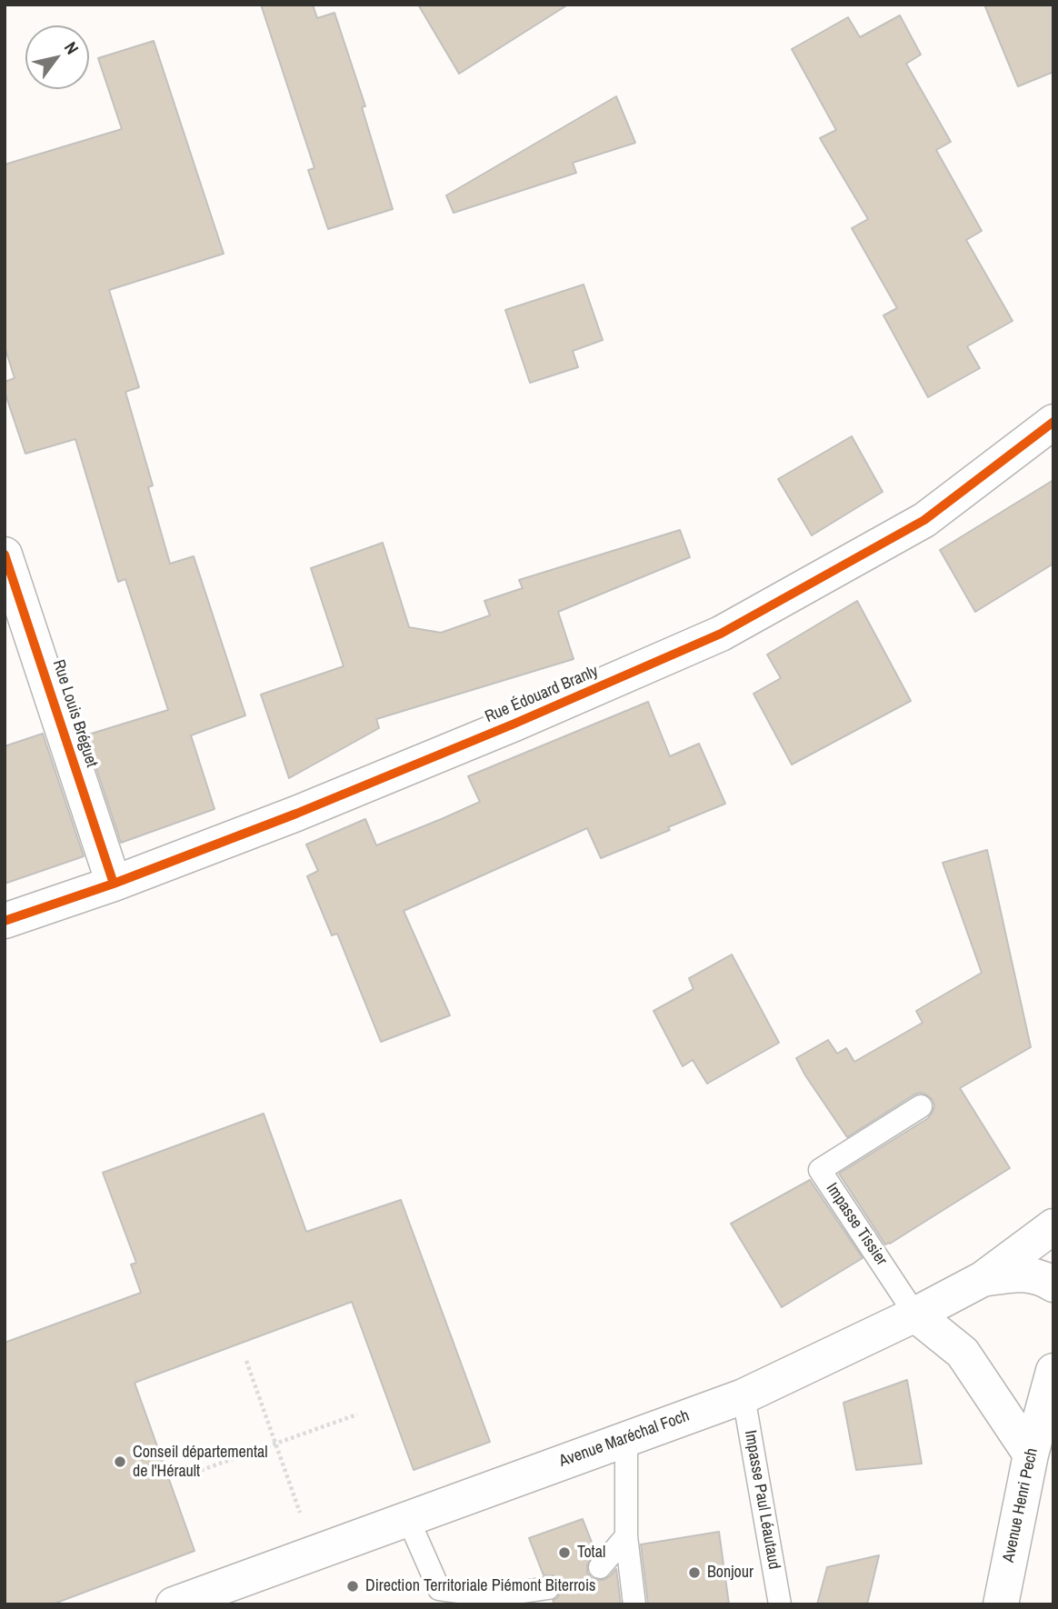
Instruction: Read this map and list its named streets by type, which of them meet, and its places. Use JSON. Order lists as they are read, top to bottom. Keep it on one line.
{"streets":{"main road":["Rue Édouard Branly","Rue Louis Bréguet","Avenue Maréchal Foch","Avenue Henri Pech"],"lane":["Impasse Tissier","Impasse Paul Léautaud"]},"crossings":[["Rue Édouard Branly","Rue Louis Bréguet"],["Impasse Tissier","Avenue Maréchal Foch"],["Avenue Maréchal Foch","Impasse Paul Léautaud"]],"places":["Conseil départemental de l'Hérault","Total","Bonjour","Direction Territoriale Piémont Biterrois"],"north":"top right"}
